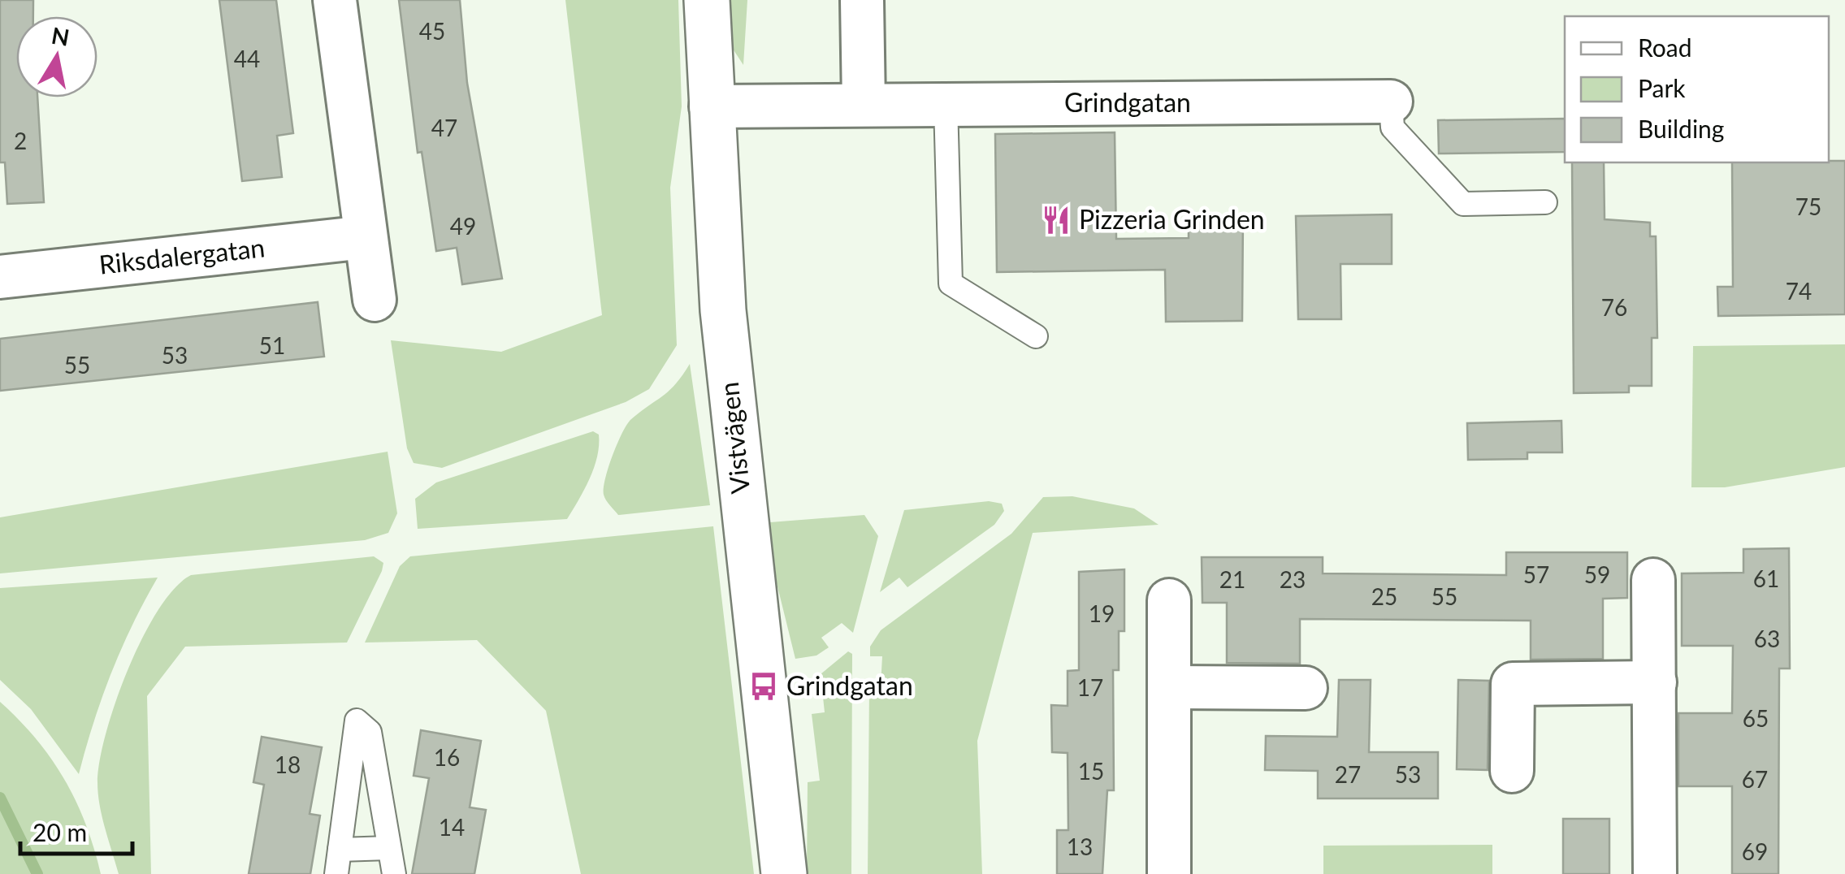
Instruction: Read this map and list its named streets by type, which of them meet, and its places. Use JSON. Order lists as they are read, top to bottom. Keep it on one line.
{"streets":{"main road":["Vistvägen"],"street":["Grindgatan","Riksdalergatan"]},"crossings":[["Grindgatan","Vistvägen"]],"places":{"restaurant":["Pizzeria Grinden"],"bus stop":["Grindgatan"]},"house_numbers":["45","44","47","2","75","49","74","76","51","53","55","57","59","61","21","23","25","55","19","63","17","65","16","18","15","27","53","67","14","13","69"],"legend":["Road","Park","Building"],"scale_bar":"20 m","north":"top"}
